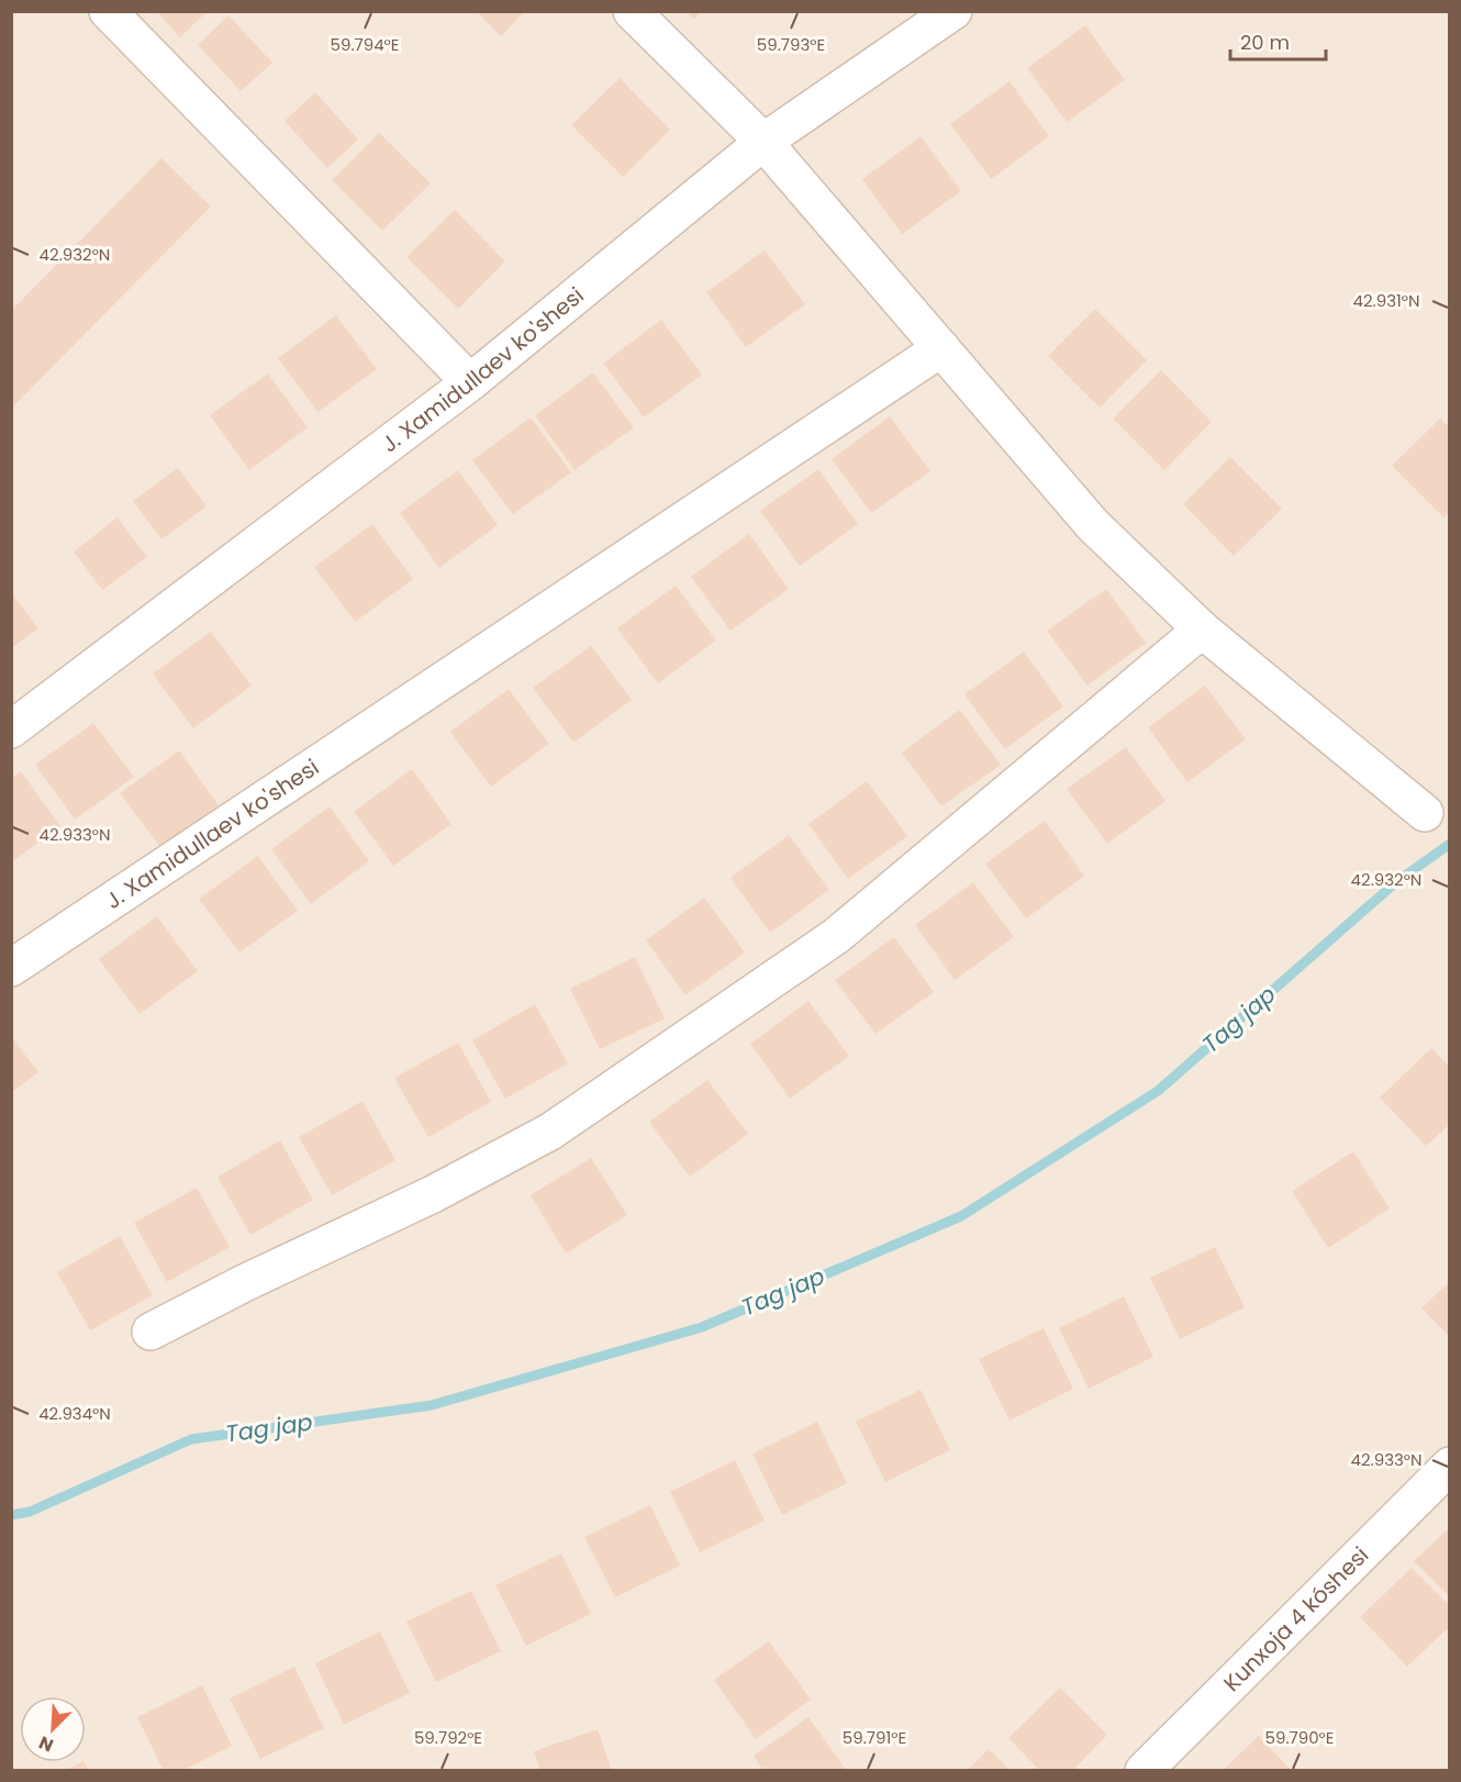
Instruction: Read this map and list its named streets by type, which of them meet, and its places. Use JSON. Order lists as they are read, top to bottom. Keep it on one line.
{"streets":{"street":["J. Xamidullaev ko'shesi","Kunxoja 4 kóshesi"]},"water":["Tag jap"],"scale_bar":"20 m","north":"bottom left","coordinates":["59.794°E","59.793°E","42.932°N","42.931°N","42.933°N","42.934°N","59.792°E","59.791°E","59.790°E"]}
